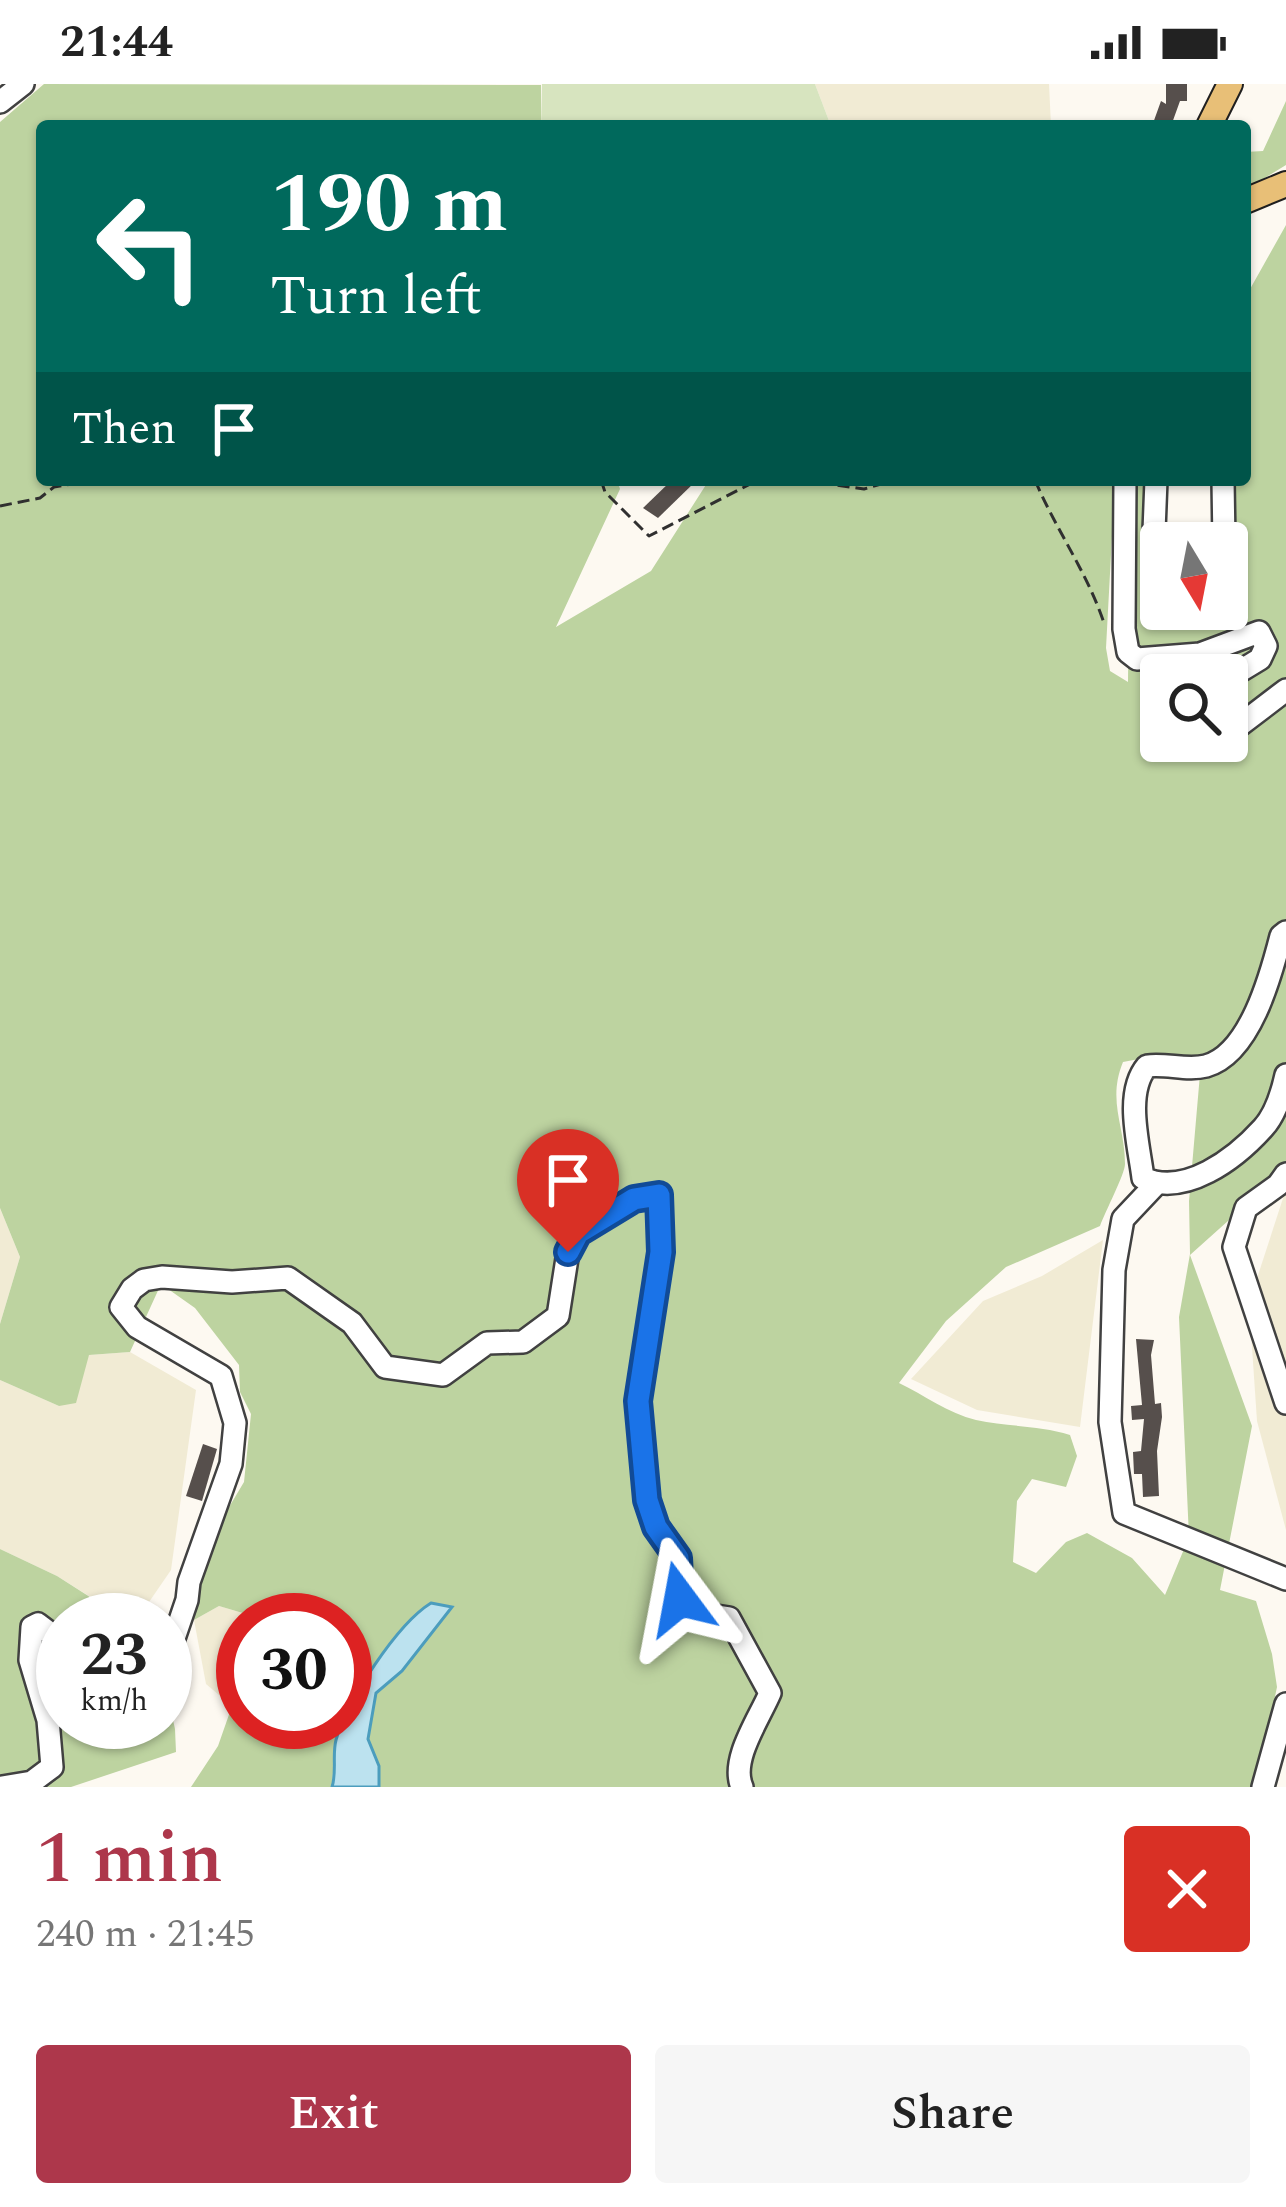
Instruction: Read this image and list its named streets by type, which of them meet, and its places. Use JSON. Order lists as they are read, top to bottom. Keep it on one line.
{"north":"bottom","page":{"status":"21:44","turn":["190 m","Turn left"],"then":"Then","speed":"23 km/h","limit":"30","heading":["1 min","240 m · 21:45"],"buttons":["Exit","Share"]}}
